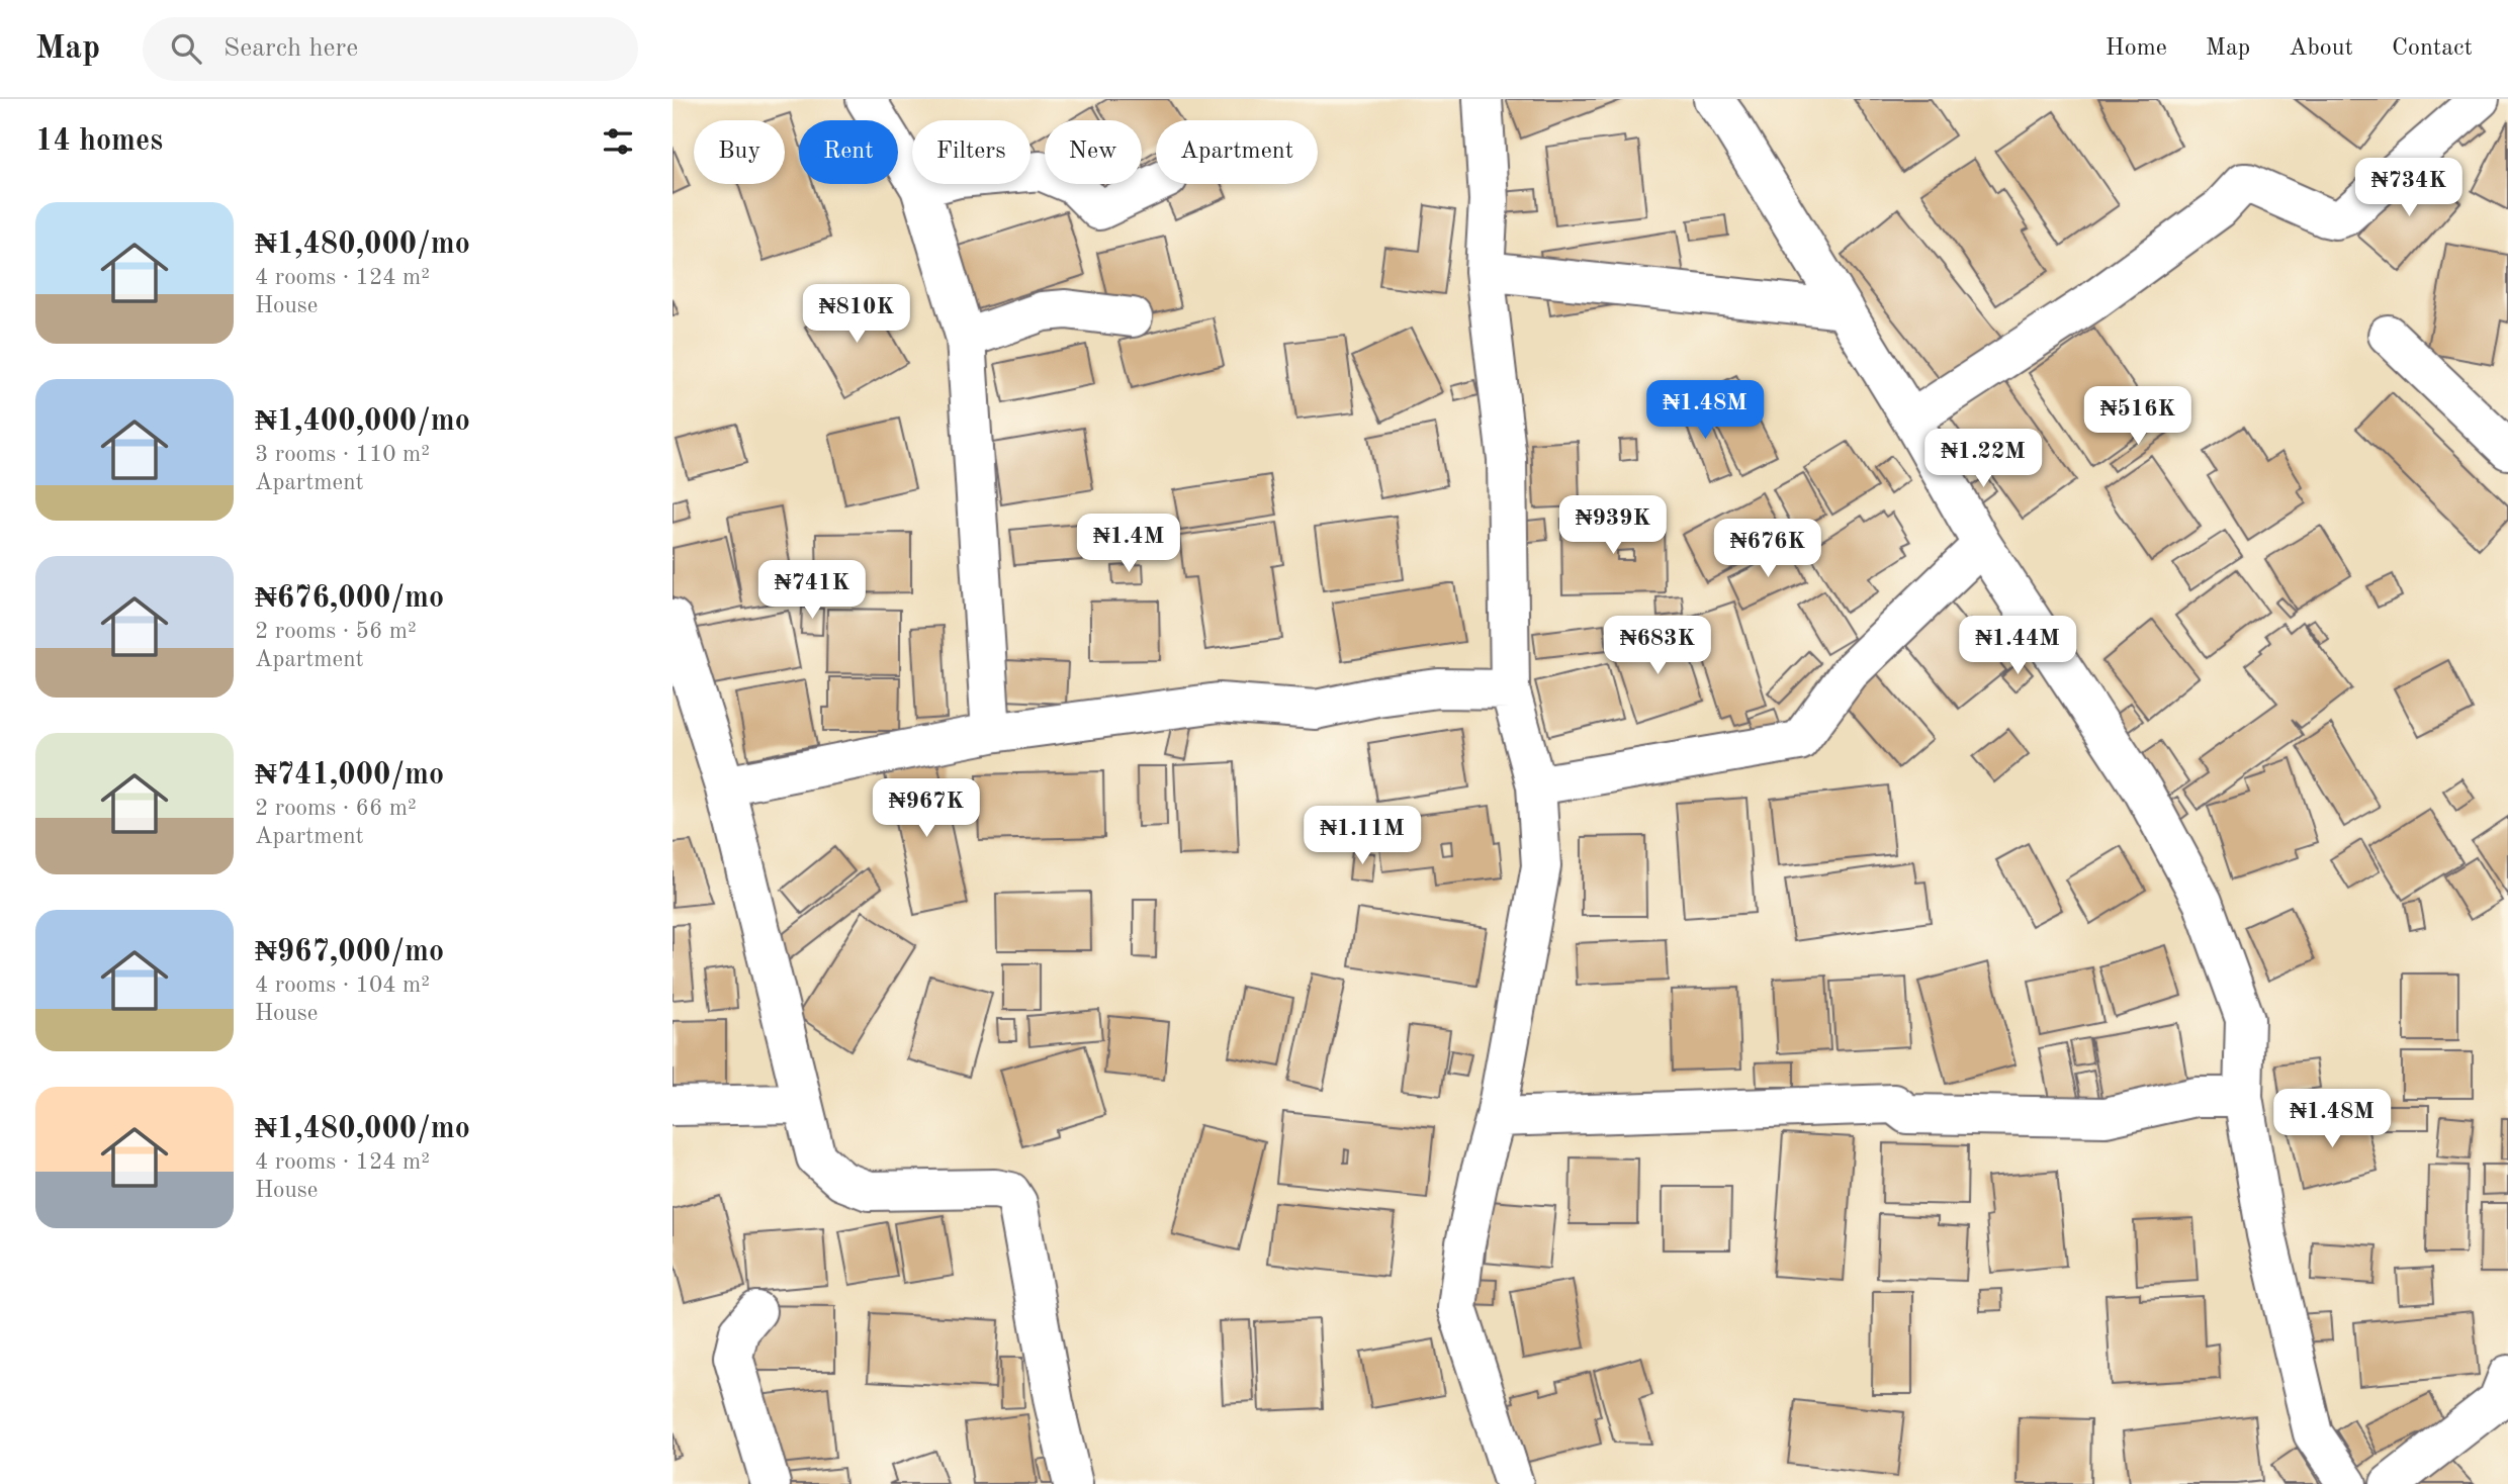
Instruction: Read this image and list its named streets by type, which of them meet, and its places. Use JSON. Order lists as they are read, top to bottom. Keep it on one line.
{"page":{"header":"Map","search":"Search here","nav":["Home","Map","About","Contact"],"heading":"14 homes","chip":["Buy","Rent","Filters","New","Apartment"],"price":["₦734K","₦810K","₦1.48M","₦516K","₦1.22M","₦939K","₦1.4M","₦676K","₦741K","₦683K","₦1.44M","₦967K","₦1.11M","₦1.48M"],"list":[{"name":"₦1,480,000/mo","note":"4 rooms · 124 m² · House"},{"name":"₦1,400,000/mo","note":"3 rooms · 110 m² · Apartment"},{"name":"₦676,000/mo","note":"2 rooms · 56 m² · Apartment"},{"name":"₦741,000/mo","note":"2 rooms · 66 m² · Apartment"},{"name":"₦967,000/mo","note":"4 rooms · 104 m² · House"},{"name":"₦1,480,000/mo","note":"4 rooms · 124 m² · House"}]}}
